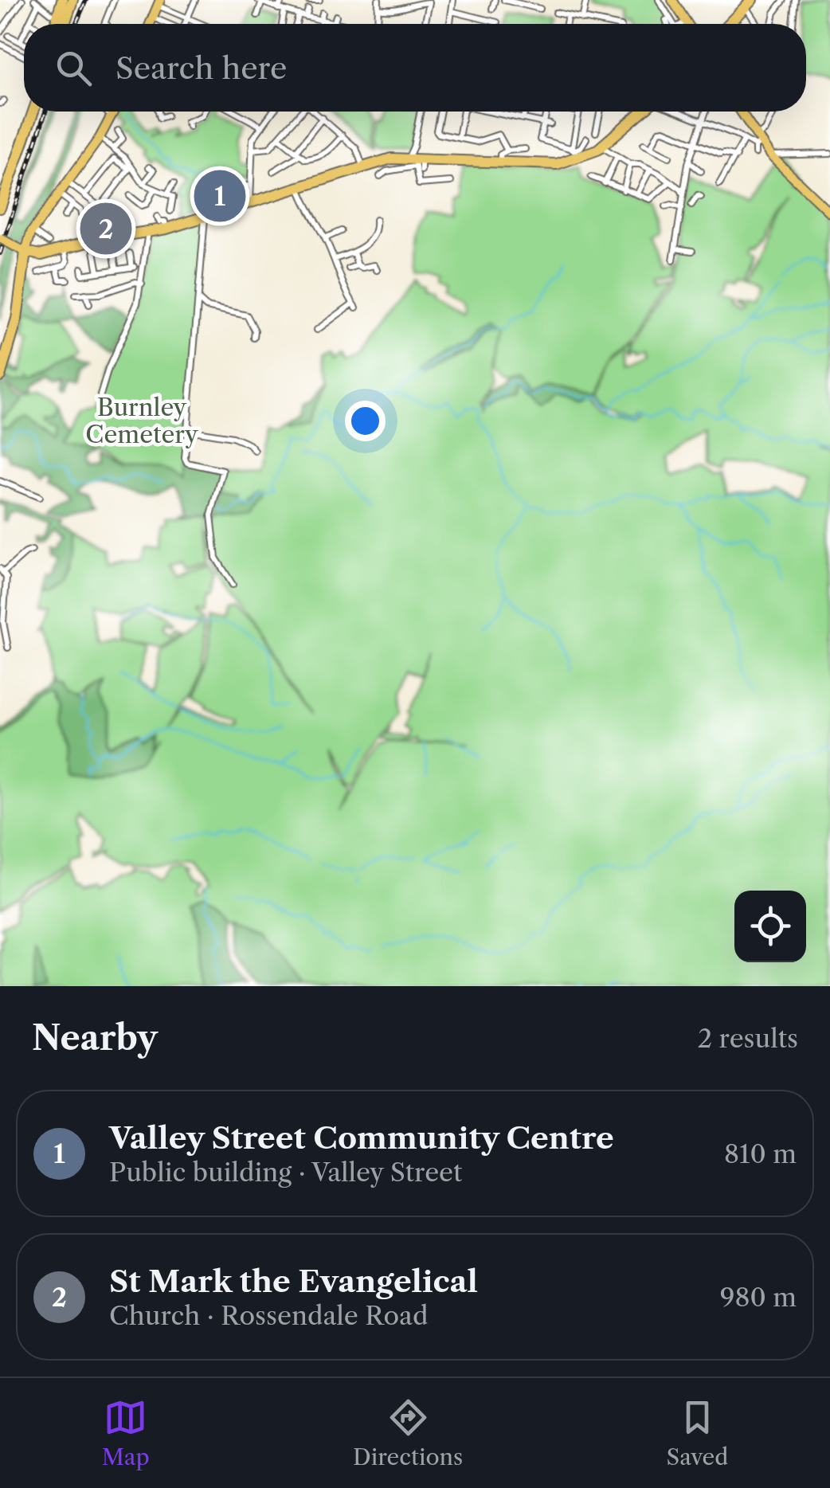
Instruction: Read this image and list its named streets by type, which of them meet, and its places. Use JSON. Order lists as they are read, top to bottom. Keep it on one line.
{"parks":["Burnley Cemetery"],"page":{"search":"Search here","pins":["1","2"],"heading":["Nearby","2 results"],"list":[{"mark":"1","name":"Valley Street Community Centre","note":"Public building · Valley Street","value":"810 m"},{"mark":"2","name":"St Mark the Evangelical","note":"Church · Rossendale Road","value":"980 m"}],"nav":["Map","Directions","Saved"]}}
